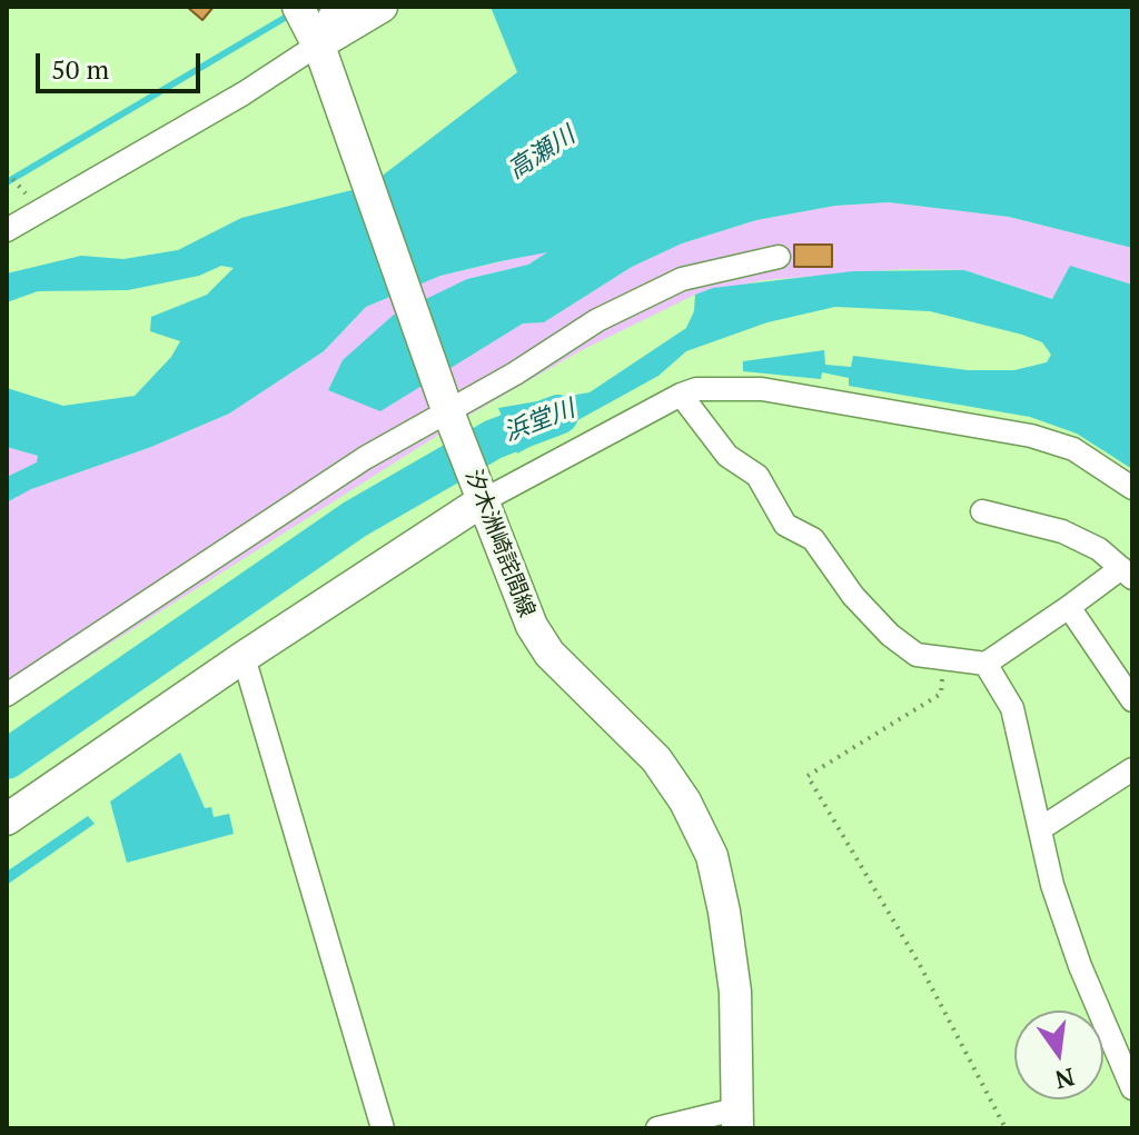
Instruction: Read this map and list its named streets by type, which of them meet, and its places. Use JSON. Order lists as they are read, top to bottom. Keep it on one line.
{"streets":{"main road":["汐木洲崎詫間線"]},"water":["高瀬川","浜堂川"],"scale_bar":"50 m","north":"bottom"}
